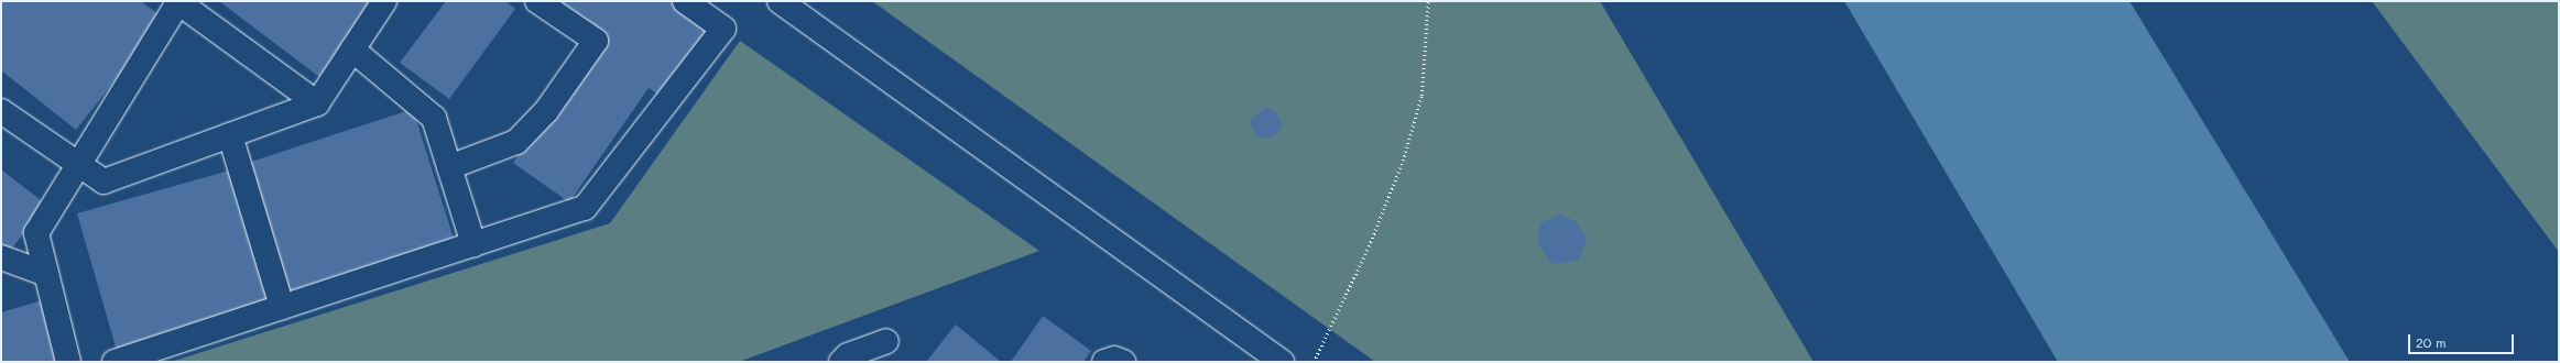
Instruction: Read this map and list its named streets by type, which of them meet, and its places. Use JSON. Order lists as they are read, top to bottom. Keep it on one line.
{"scale_bar":"20 m"}
